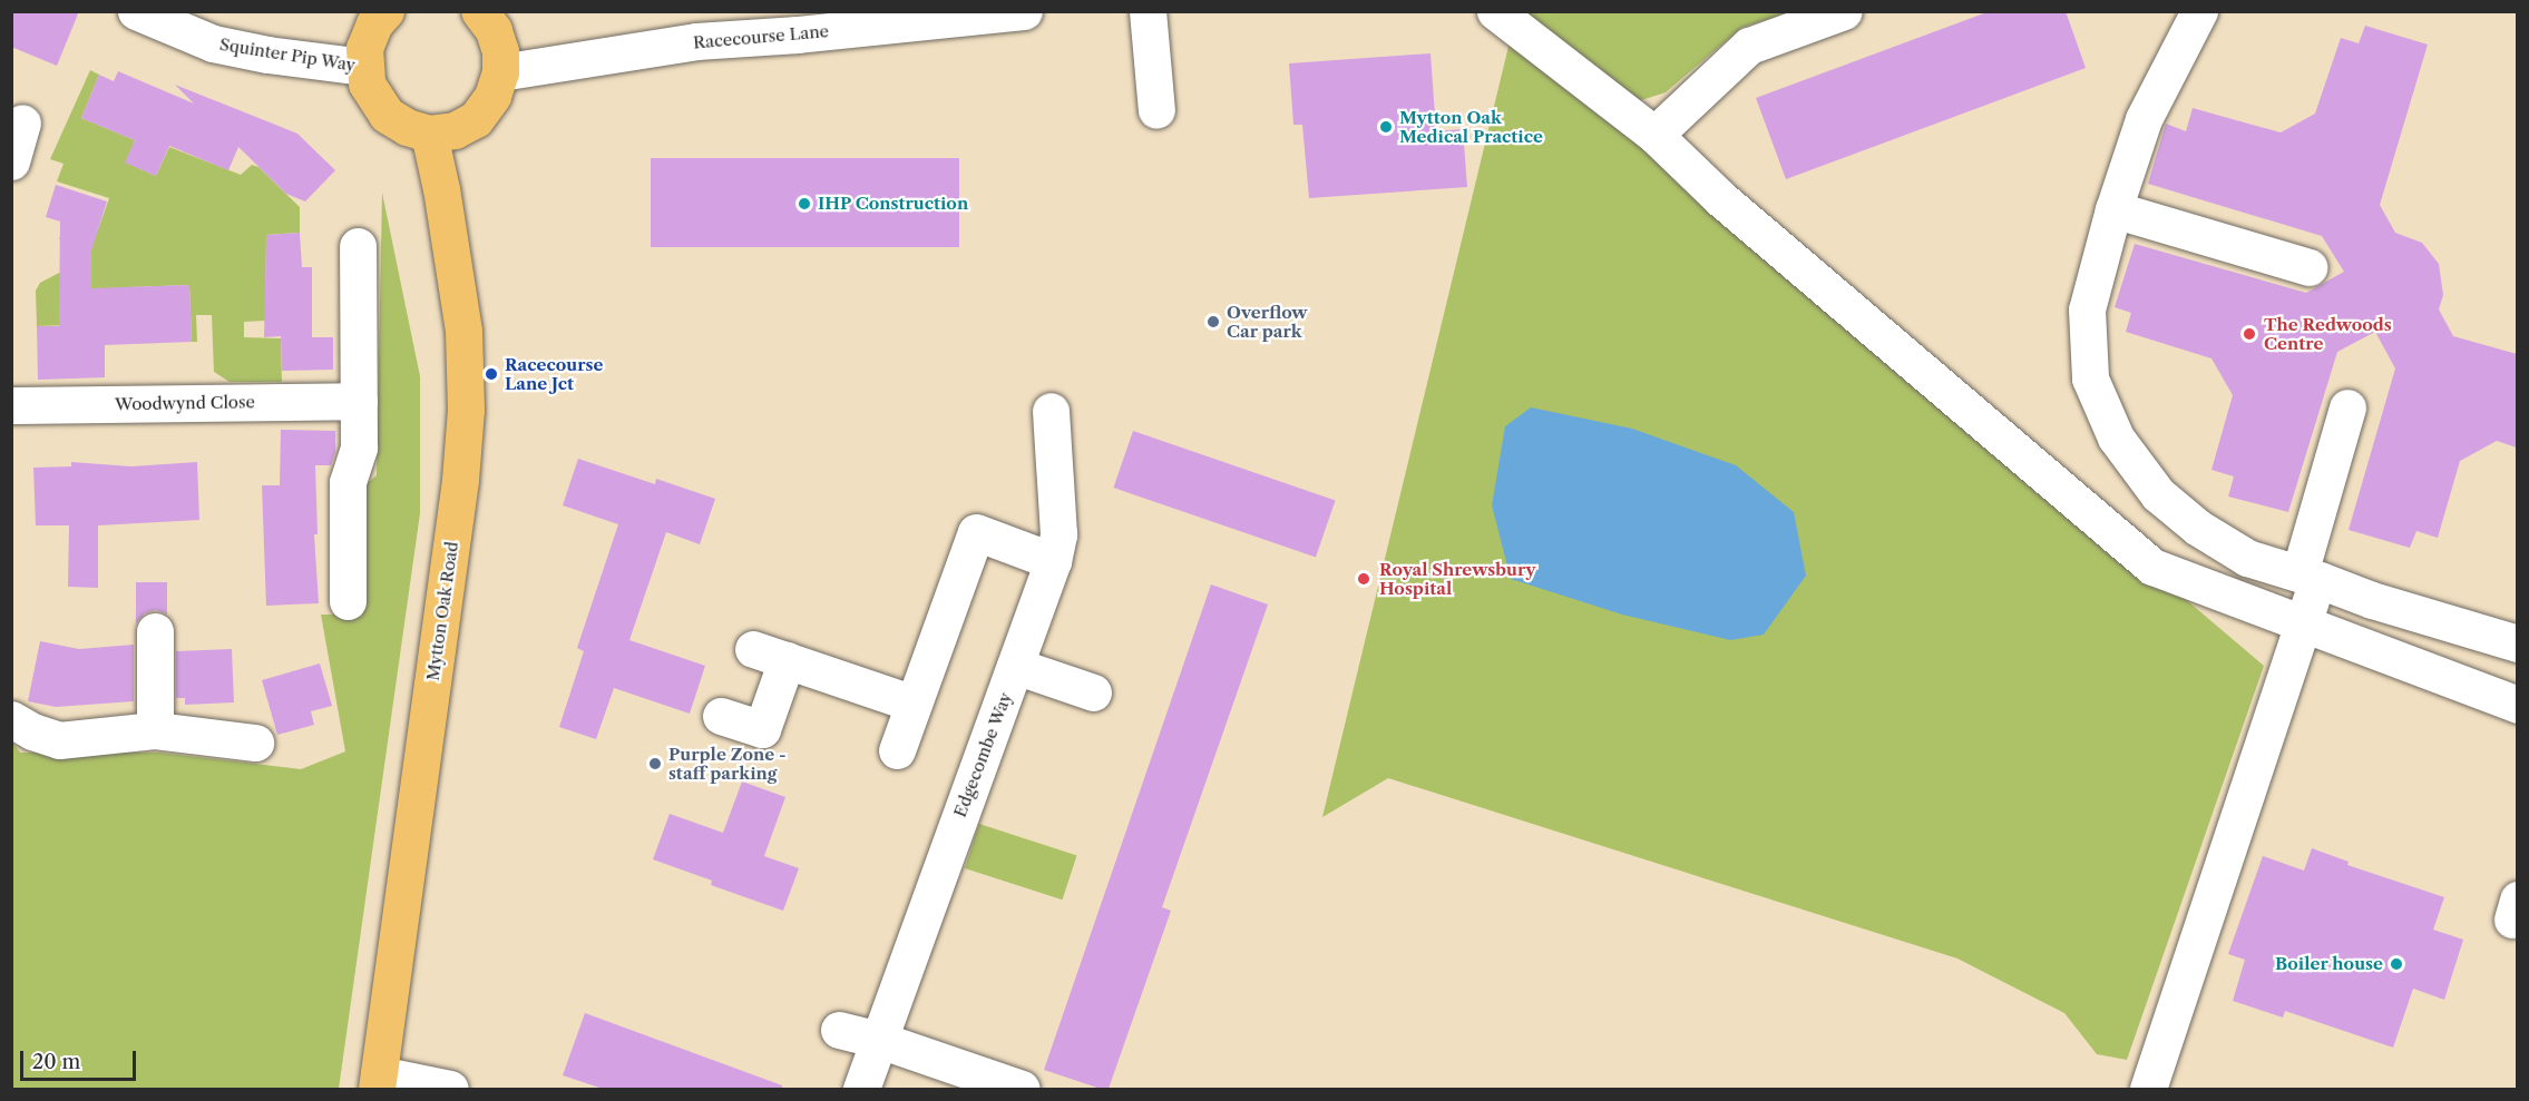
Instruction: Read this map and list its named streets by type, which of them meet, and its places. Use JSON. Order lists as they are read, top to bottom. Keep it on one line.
{"streets":{"main road":["Mytton Oak Road"],"street":["Racecourse Lane","Squinter Pip Way","Woodwynd Close","Edgecombe Way"]},"places":["Mytton Oak Medical Practice","IHP Construction","Overflow Car park","The Redwoods Centre","Racecourse Lane Jct","Royal Shrewsbury Hospital","Purple Zone - staff parking","Boiler house"],"scale_bar":"20 m"}
